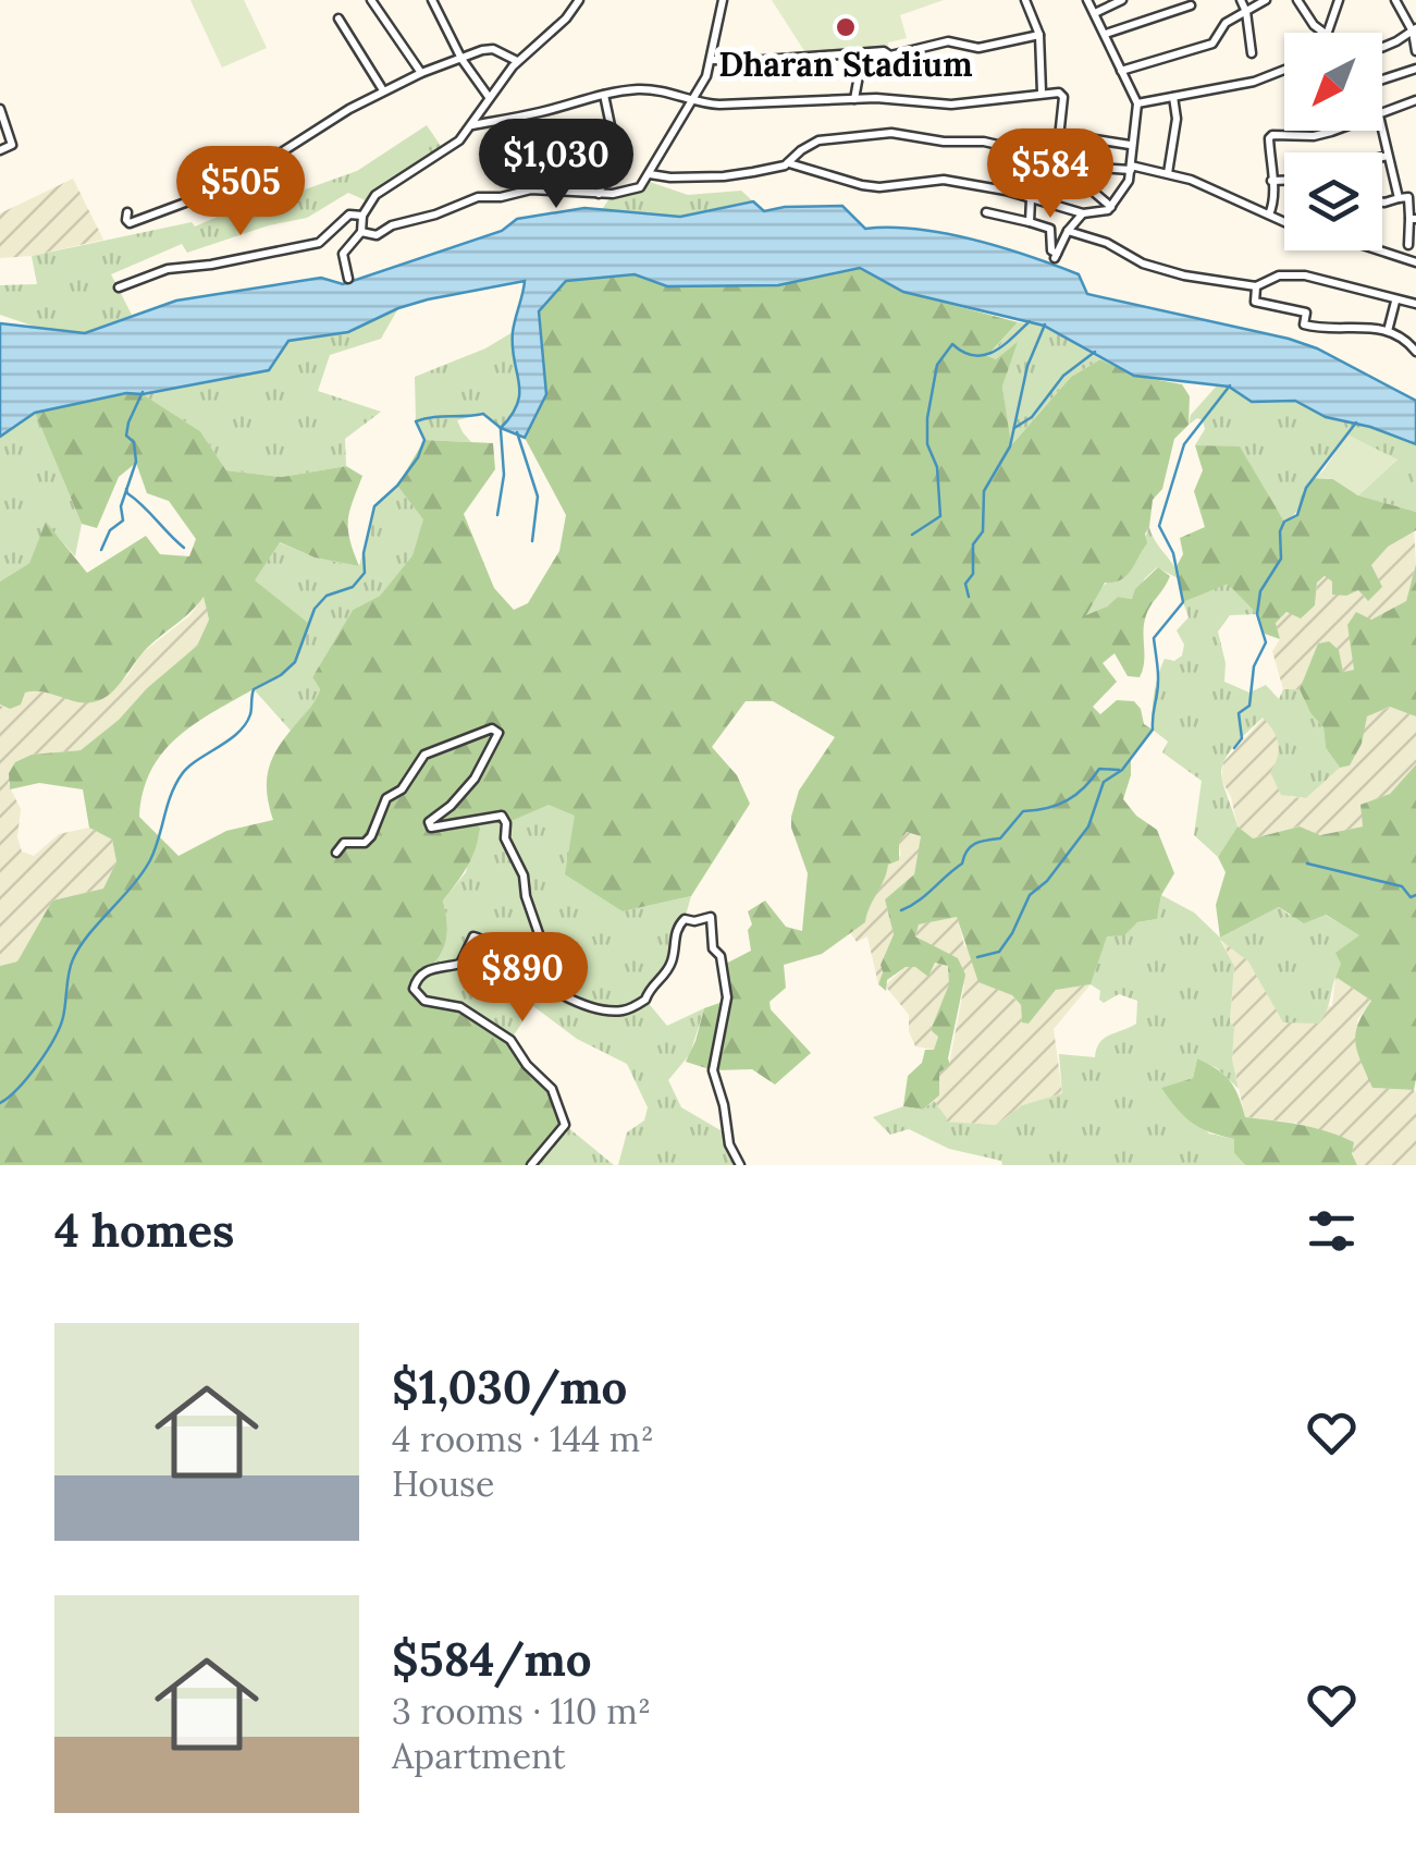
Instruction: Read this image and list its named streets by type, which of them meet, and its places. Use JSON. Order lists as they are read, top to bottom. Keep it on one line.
{"places":["Dharan Stadium"],"north":"bottom left","page":{"price":["$1,030","$584","$505","$890"],"heading":"4 homes","list":[{"name":"$1,030/mo","note":"4 rooms · 144 m² · House"},{"name":"$584/mo","note":"3 rooms · 110 m² · Apartment"}]}}
